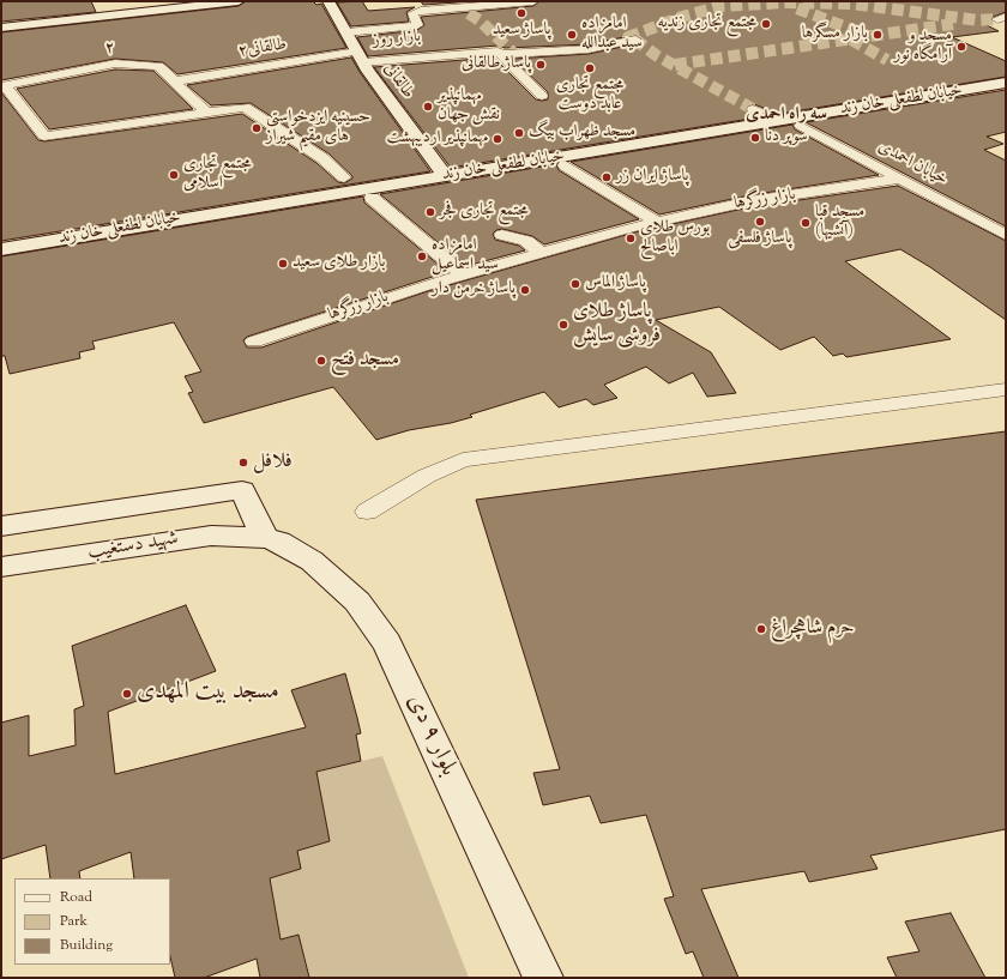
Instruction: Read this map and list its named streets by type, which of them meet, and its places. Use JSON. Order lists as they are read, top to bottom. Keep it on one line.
{"streets":{"street":["بازار روز","۲","طالقانی۲","طالقانی","خیابان لطفعلی خان زند","خیابان احمدی","بازار زرگرها","شهید دستغیب","بلوار ۹ دی"]},"crossings":[["بازار روز","طالقانی۲"],["بازار روز","طالقانی"],["۲","طالقانی۲"],["طالقانی۲","طالقانی"],["طالقانی","خیابان لطفعلی خان زند"],["خیابان احمدی","بازار زرگرها"],["شهید دستغیب","بلوار ۹ دی"]],"districts":["سه راه احمدی"],"places":["پاساژ سعید","مجتمع تجاری زندیه","امامزاده سید عبدالله","بازار مسگرها","مسجد و آرامگاه نور","پاساژ طالقانی","مجتمع تجاری عابد دوست","مهمانپذیر نقش جهان","حسینیه ایزدخواستی های مقیم شیراز","مسجد ظهراب بیگ","سوپر دنا","مهمانپذیر اردیبهشت","مجتمع تجاری اسلامی","پاساژ ایران زر","مجتمع تجاری فجر","پاساژ فلسفی","مسجد قبا (آتشیها)","بورس طلای اباصالح","امامزاده سید اسماعیل","بازار طلای سعید","پاساژ الماس","پاساژ خرمن دار","پاساژ طلای فروشی سایش","مسجد فتح","فلافل","حرم شاهچراغ","مسجد بیت المهدی"],"legend":["Road","Park","Building"]}
